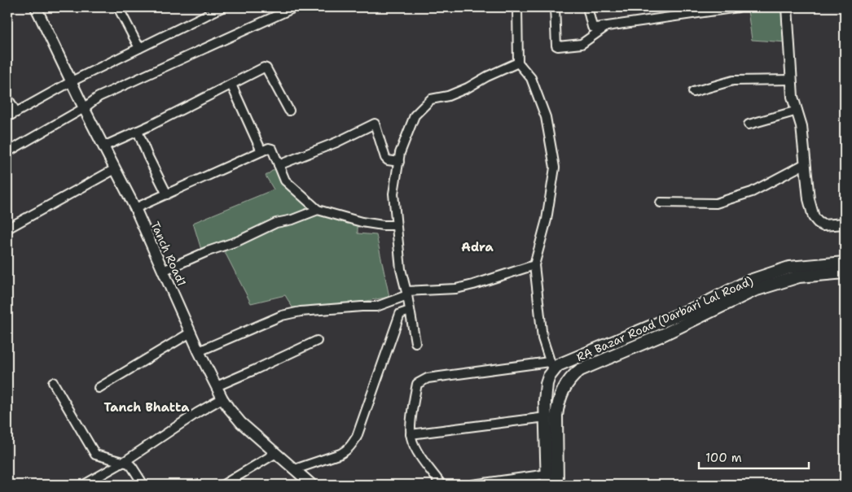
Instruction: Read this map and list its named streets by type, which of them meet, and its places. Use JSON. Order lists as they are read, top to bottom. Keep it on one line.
{"streets":{"main road":["RA Bazar Road (Darbari Lal Road)"],"street":["Tanch Road1"]},"districts":["Adra","Tanch Bhatta"],"scale_bar":"100 m"}
